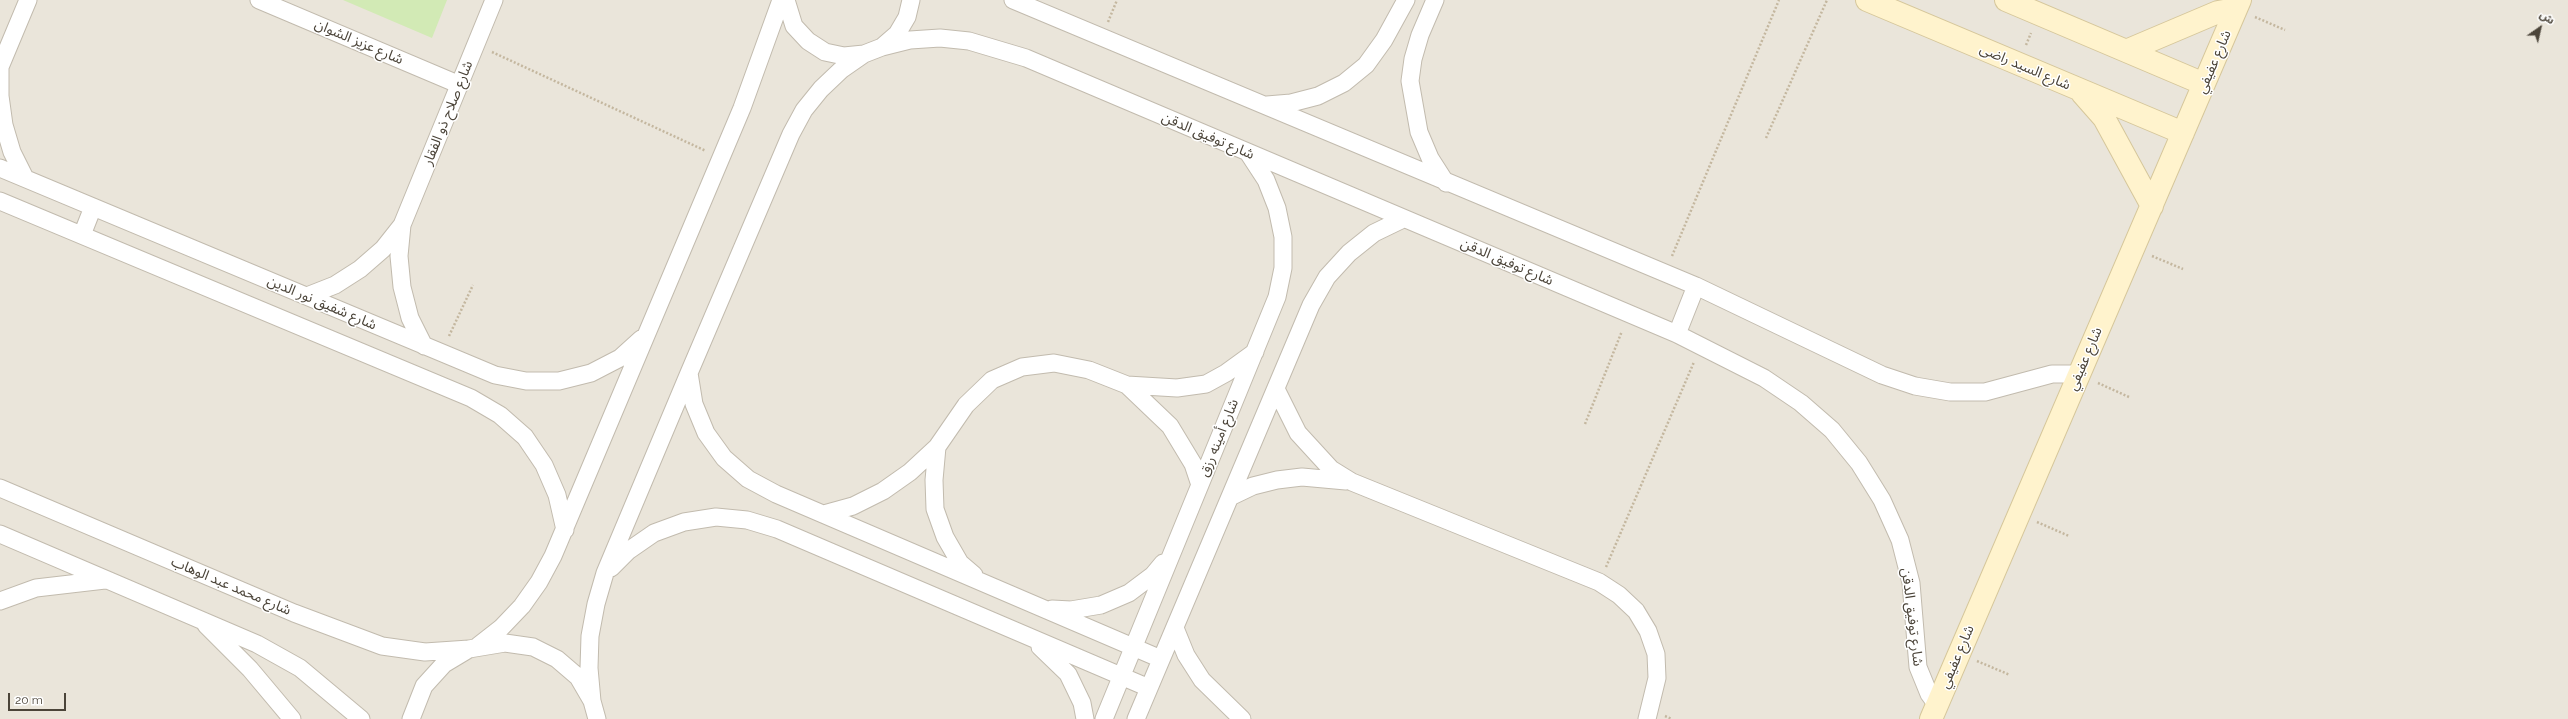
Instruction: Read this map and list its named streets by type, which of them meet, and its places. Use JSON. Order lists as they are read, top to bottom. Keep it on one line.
{"streets":{"street":["شارع عزيز الشوان","شارع عفيفي","شارع السيد راضى","شارع صلاح ذو الفقار","شارع توفيق الدقن","شارع شفيق نور الدين","شارع أمينه رزق","شارع محمد عبد الوهاب"]},"crossings":[["شارع عزيز الشوان","شارع صلاح ذو الفقار"],["شارع عفيفي","شارع السيد راضى"],["شارع عفيفي","شارع توفيق الدقن"],["شارع صلاح ذو الفقار","شارع شفيق نور الدين"],["شارع توفيق الدقن","شارع أمينه رزق"]],"scale_bar":"20 m","north":"top right"}
